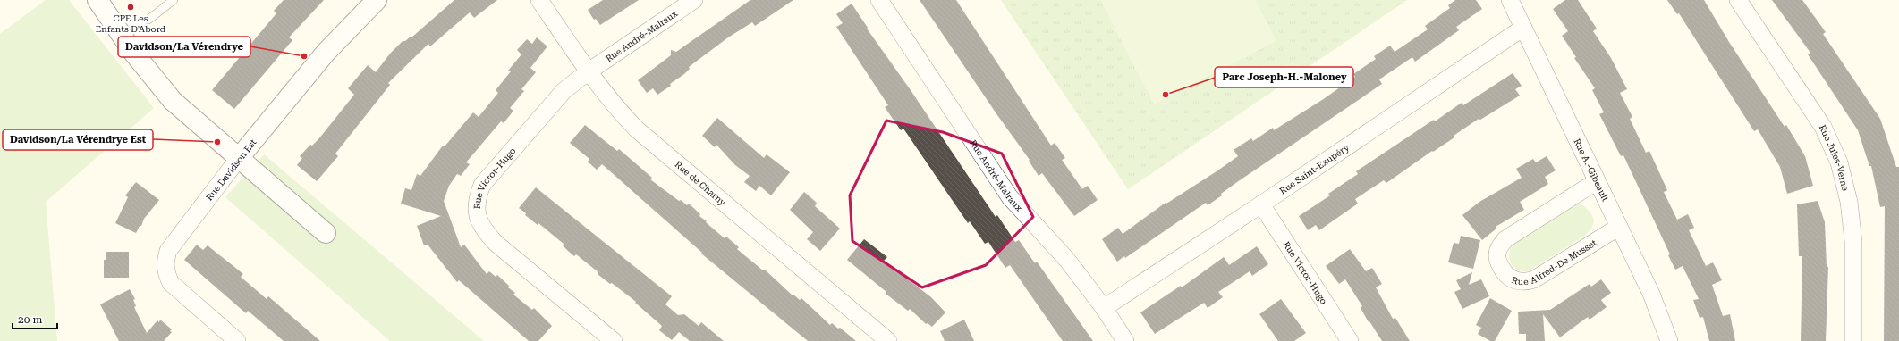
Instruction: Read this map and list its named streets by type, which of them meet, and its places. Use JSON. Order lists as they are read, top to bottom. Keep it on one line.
{"streets":{"street":["Rue André-Malraux","Rue Jules-Verne","Rue Saint-Exupéry","Rue Davidson Est","Rue A.-Gibeault","Rue Victor-Hugo","Rue de Charny","Rue Alfred-De Musset"]},"crossings":[["Rue André-Malraux","Rue Saint-Exupéry"],["Rue André-Malraux","Rue Victor-Hugo"],["Rue André-Malraux","Rue de Charny"],["Rue Saint-Exupéry","Rue A.-Gibeault"],["Rue Saint-Exupéry","Rue Victor-Hugo"],["Rue A.-Gibeault","Rue Alfred-De Musset"],["Rue Victor-Hugo","Rue de Charny"]],"places":["CPE Les Enfants D'Abord","Davidson/La Vérendrye","Parc Joseph-H.-Maloney","Davidson/La Vérendrye Est"],"scale_bar":"20 m"}
